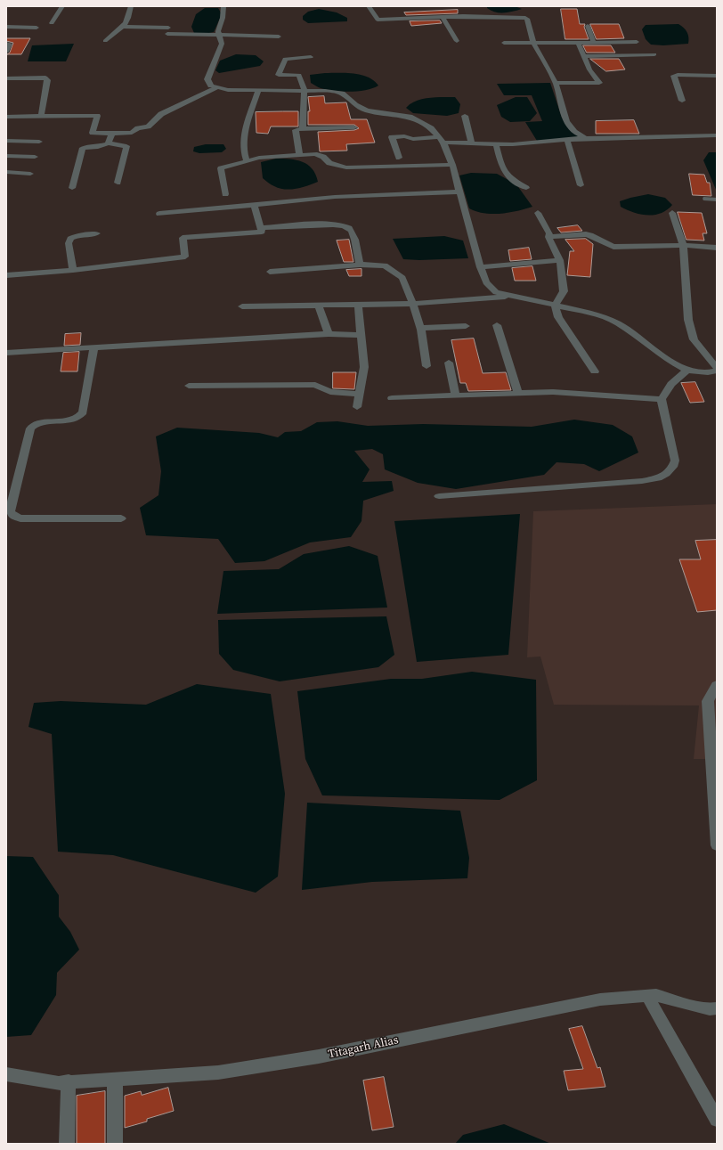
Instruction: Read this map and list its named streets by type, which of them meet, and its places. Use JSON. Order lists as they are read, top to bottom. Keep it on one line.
{"streets":{"street":["Titagarh Alias"]}}
